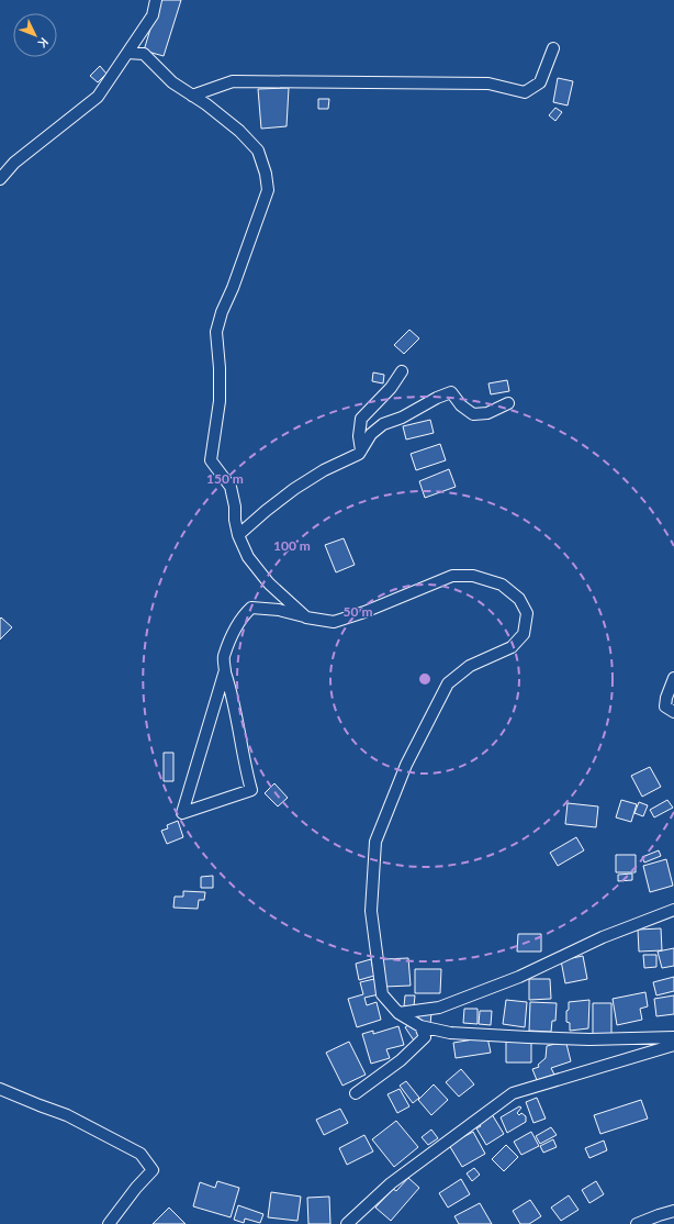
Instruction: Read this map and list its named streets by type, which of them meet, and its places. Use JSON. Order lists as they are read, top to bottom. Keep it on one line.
{"north":"bottom right","rings":["150 m","100 m","50 m"]}
